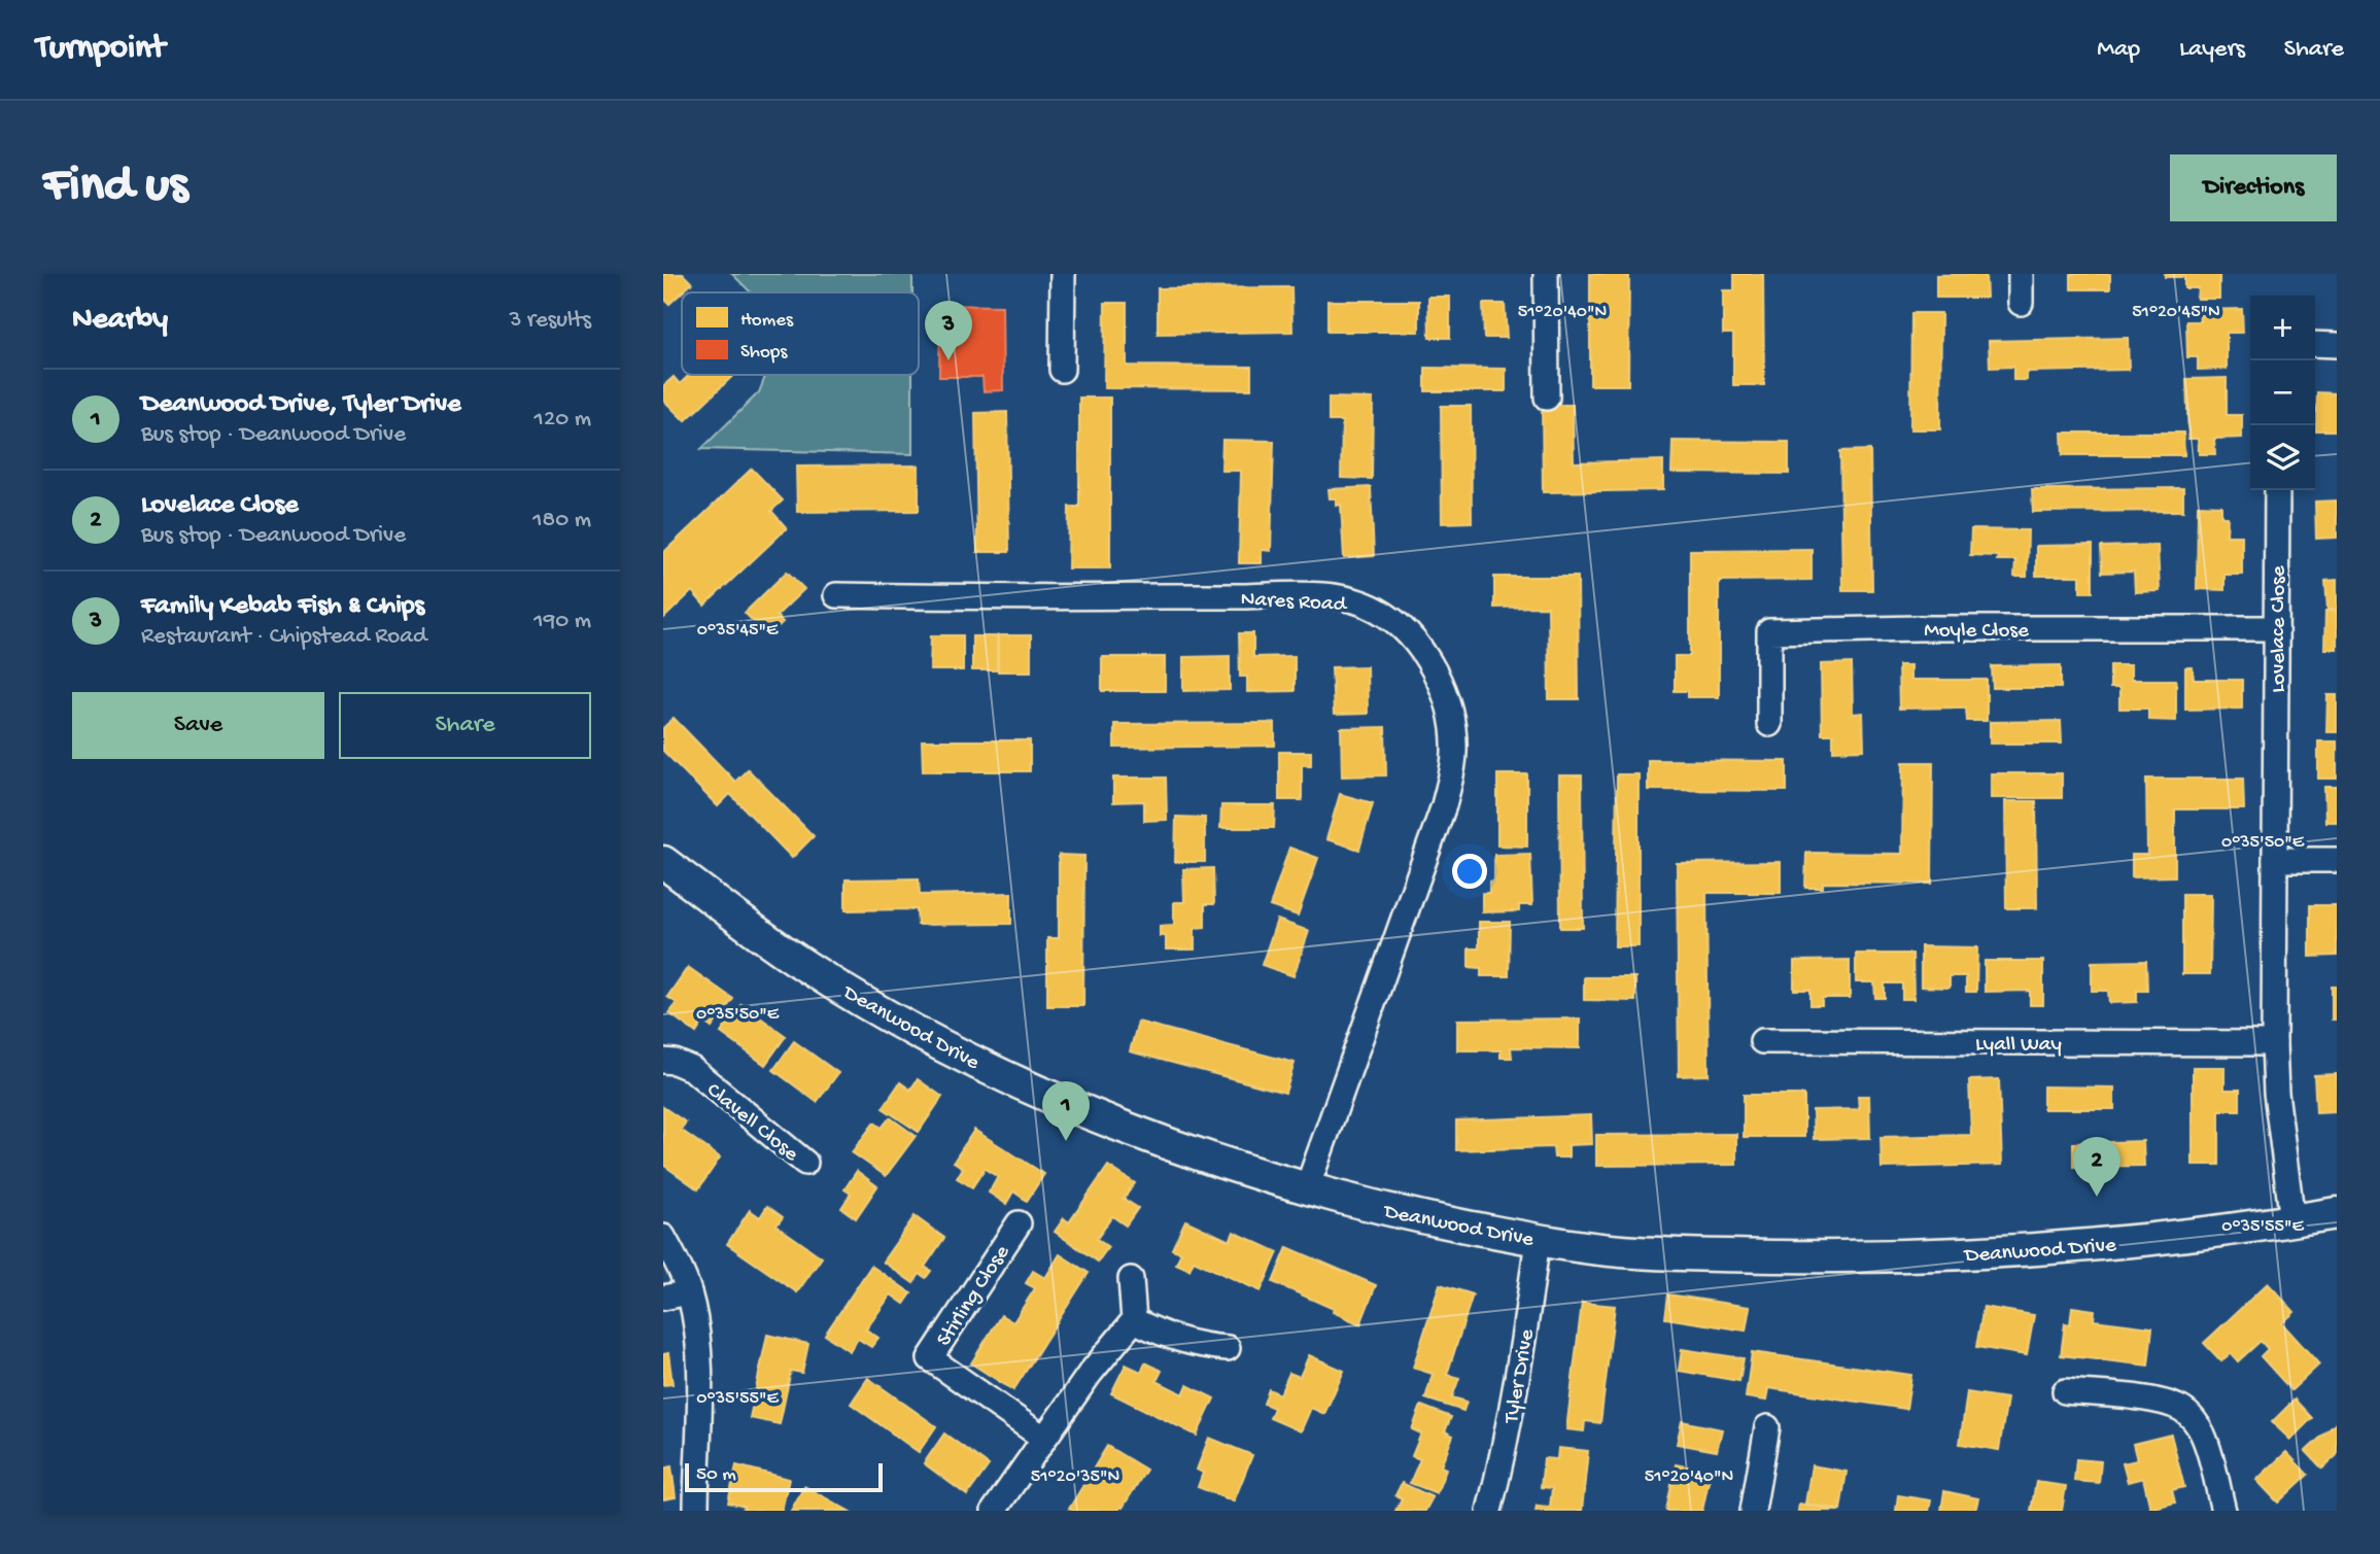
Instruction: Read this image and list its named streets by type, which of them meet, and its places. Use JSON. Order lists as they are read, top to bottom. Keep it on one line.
{"streets":{"street":["Nares Road","Moyle Close","Lovelace Close","Deanwood Drive","Lyall Way","Clavell Close","Stirling Close","Tyler Drive"]},"crossings":[["Nares Road","Deanwood Drive"],["Moyle Close","Lovelace Close"],["Lovelace Close","Deanwood Drive"],["Lovelace Close","Lyall Way"],["Deanwood Drive","Tyler Drive"]],"legend":["Homes","Shops"],"scale_bar":"50 m","page":{"header":"Turnpoint","nav":["Map","Layers","Share"],"buttons":["Directions",["Save","Share"]],"title":"Find us","heading":["Nearby","3 results"],"map_buttons":["+","−"],"pins":["3","1","2"],"list":[{"mark":"1","name":"Deanwood Drive, Tyler Drive","note":"Bus stop · Deanwood Drive","value":"120 m"},{"mark":"2","name":"Lovelace Close","note":"Bus stop · Deanwood Drive","value":"180 m"},{"mark":"3","name":"Family Kebab Fish & Chips","note":"Restaurant · Chipstead Road","value":"190 m"}],"scale":"50 m"},"coordinates":["51°20'40\"N","51°20'45\"N","0°35'45\"E","0°35'50\"E","0°35'55\"E","51°20'35\"N"]}
